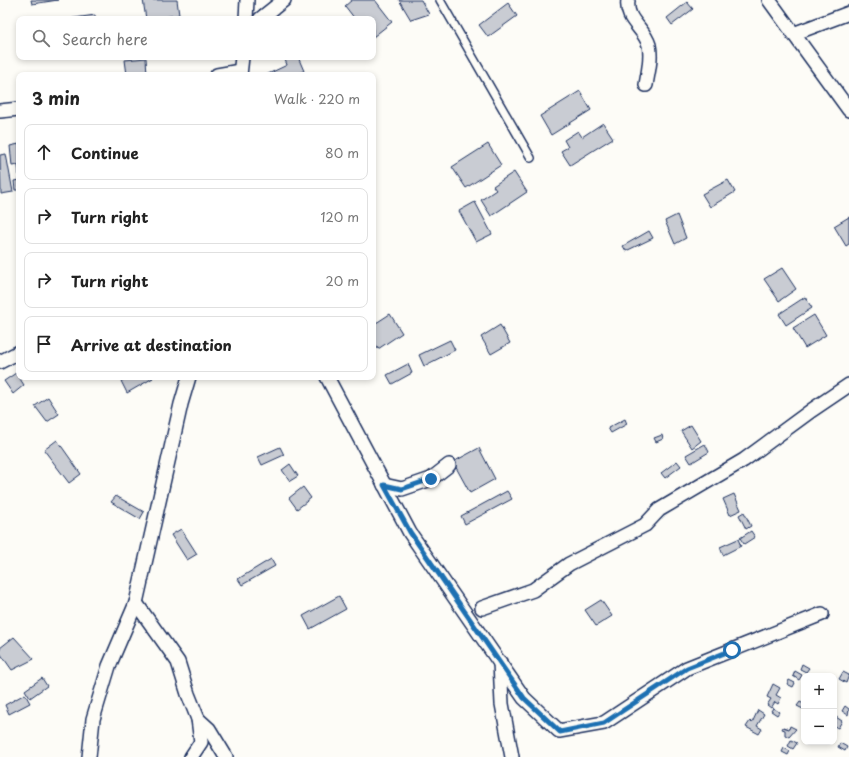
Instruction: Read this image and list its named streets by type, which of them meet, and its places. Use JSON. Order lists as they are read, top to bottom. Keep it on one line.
{"page":{"search":"Search here","heading":["3 min","Walk · 220 m"],"list":[["Continue","80 m"],["Turn right","120 m"],["Turn right","20 m"],"Arrive at destination"],"map_buttons":["+","−"]}}
